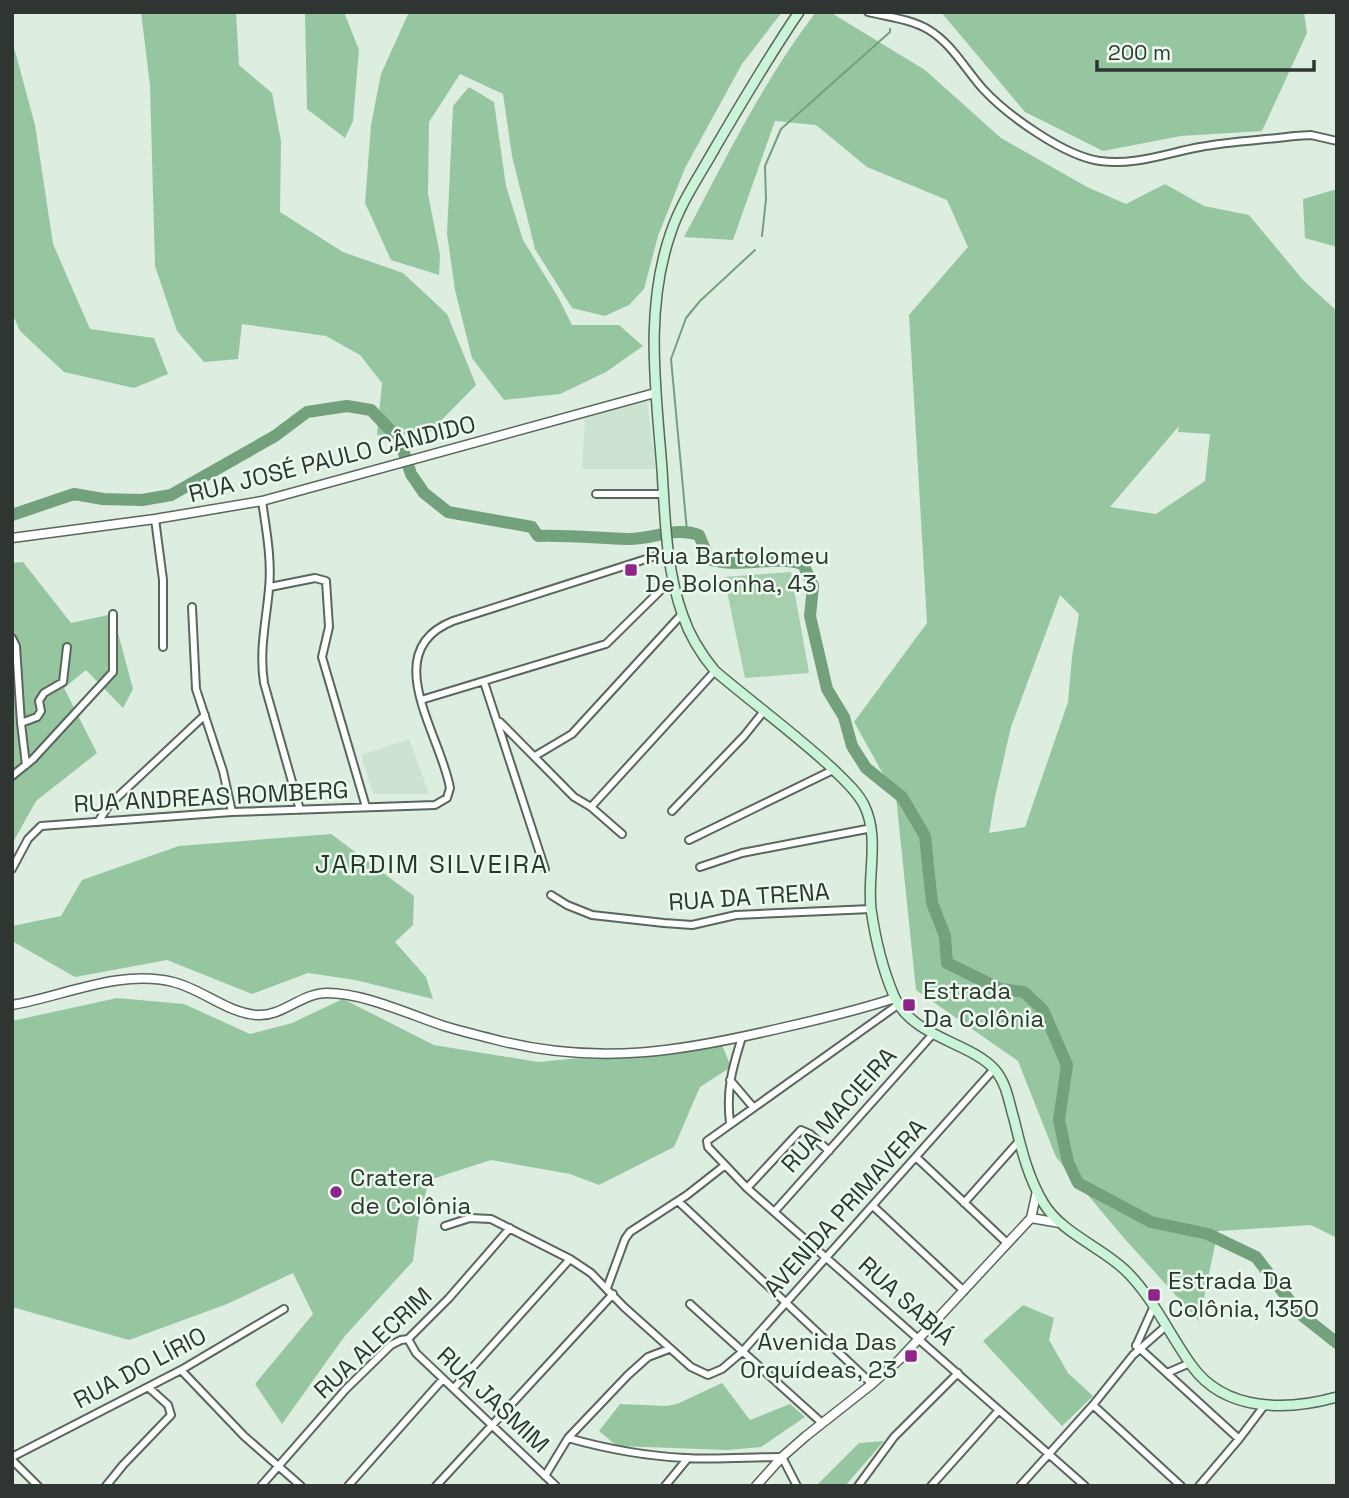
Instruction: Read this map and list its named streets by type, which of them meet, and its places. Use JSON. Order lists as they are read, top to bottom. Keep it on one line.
{"streets":{"street":["RUA JOSÉ PAULO CÂNDIDO","RUA ANDREAS ROMBERG","RUA DA TRENA","RUA MACIEIRA","AVENIDA PRIMAVERA","RUA SABIÁ","RUA ALECRIM","RUA DO LÍRIO","RUA JASMIM"]},"crossings":[["RUA MACIEIRA","RUA SABIÁ"],["AVENIDA PRIMAVERA","RUA SABIÁ"],["RUA ALECRIM","RUA JASMIM"]],"districts":["JARDIM SILVEIRA"],"places":{"transit":["Rua Bartolomeu De Bolonha, 43","Estrada Da Colônia","Estrada Da Colônia, 1350","Avenida Das Orquídeas, 23"],"other":["Cratera de Colônia"]},"scale_bar":"200 m"}
